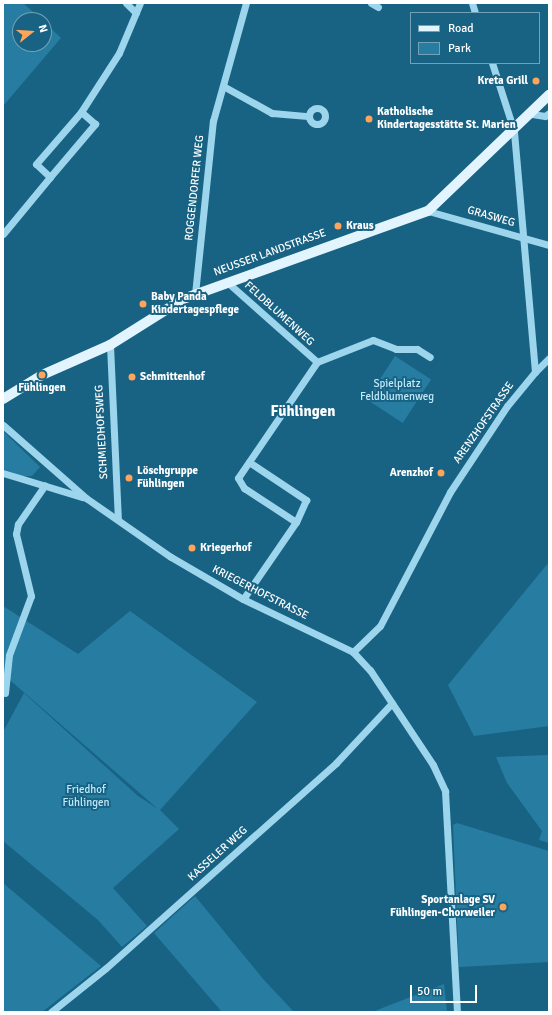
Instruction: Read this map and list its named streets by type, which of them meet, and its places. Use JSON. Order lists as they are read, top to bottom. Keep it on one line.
{"streets":{"main road":["NEUSSER LANDSTRASSE"],"street":["ROGGENDORFER WEG","GRASWEG","FELDBLUMENWEG","ARENZHOFSTRASSE","SCHMIEDHOFSWEG","KRIEGERHOFSTRASSE","KASSELER WEG"]},"crossings":[["ROGGENDORFER WEG","NEUSSER LANDSTRASSE"],["GRASWEG","NEUSSER LANDSTRASSE"],["NEUSSER LANDSTRASSE","FELDBLUMENWEG"],["NEUSSER LANDSTRASSE","SCHMIEDHOFSWEG"],["ARENZHOFSTRASSE","KRIEGERHOFSTRASSE"],["SCHMIEDHOFSWEG","KRIEGERHOFSTRASSE"],["KRIEGERHOFSTRASSE","KASSELER WEG"]],"districts":["Fühlingen"],"parks":["Spielplatz Feldblumenweg","Friedhof Fühlingen"],"places":["Kreta Grill","Katholische Kindertagesstätte St. Marien","Kraus","Baby Panda Kindertagespflege","Fühlingen","Schmittenhof","Arenzhof","Löschgruppe Fühlingen","Kriegerhof","Sportanlage SV Fühlingen-Chorweiler"],"legend":["Road","Park"],"scale_bar":"50 m","north":"right"}
